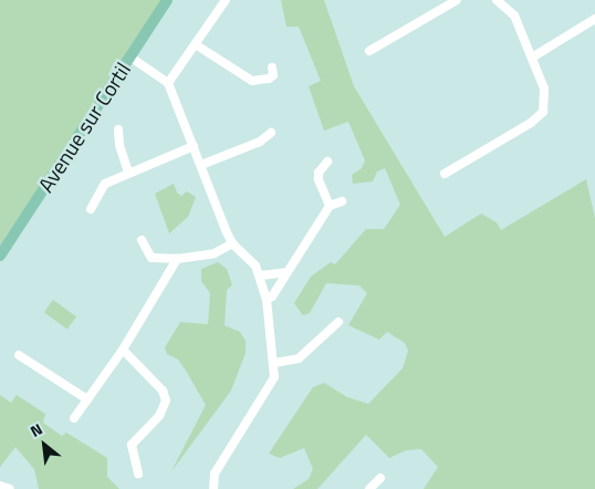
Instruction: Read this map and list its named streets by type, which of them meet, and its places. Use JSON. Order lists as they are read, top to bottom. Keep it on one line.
{"streets":{"main road":["Avenue sur Cortil"]},"north":"top left"}
